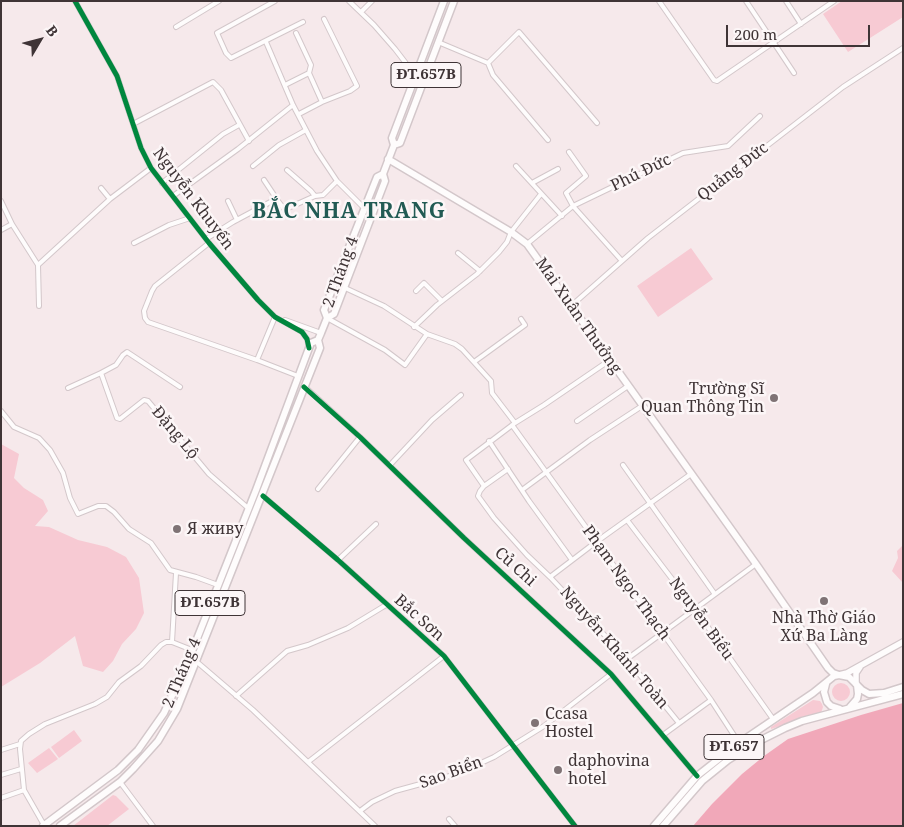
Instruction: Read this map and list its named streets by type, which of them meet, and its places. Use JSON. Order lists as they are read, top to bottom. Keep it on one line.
{"streets":{"main road":["ĐT.657B","2 Tháng 4","Mai Xuân Thưởng","ĐT.657"],"street":["Quảng Đức","Phú Đức","Nguyễn Khuyến","Đặng Lộ","Củ Chi","Phạm Ngọc Thạch","Bắc Sơn","Nguyễn Biểu","Nguyễn Khánh Toàn","Sao Biển"]},"crossings":[["Quảng Đức","Mai Xuân Thưởng"],["Phú Đức","Mai Xuân Thưởng"],["Nguyễn Khuyến","2 Tháng 4"],["2 Tháng 4","Mai Xuân Thưởng"],["2 Tháng 4","Đặng Lộ"],["2 Tháng 4","Củ Chi"],["2 Tháng 4","Bắc Sơn"],["Mai Xuân Thưởng","ĐT.657"],["Củ Chi","Nguyễn Khánh Toàn"],["Củ Chi","ĐT.657"],["Củ Chi","Sao Biển"],["Phạm Ngọc Thạch","Nguyễn Khánh Toàn"],["Phạm Ngọc Thạch","ĐT.657"],["Bắc Sơn","Sao Biển"],["Nguyễn Biểu","ĐT.657"]],"districts":["BẮC NHA TRANG"],"places":["Trường Sĩ Quan Thông Tin","Я живу","Nhà Thờ Giáo Xứ Ba Làng","Ccasa Hostel","daphovina hotel"],"scale_bar":"200 m","north":"top right"}
